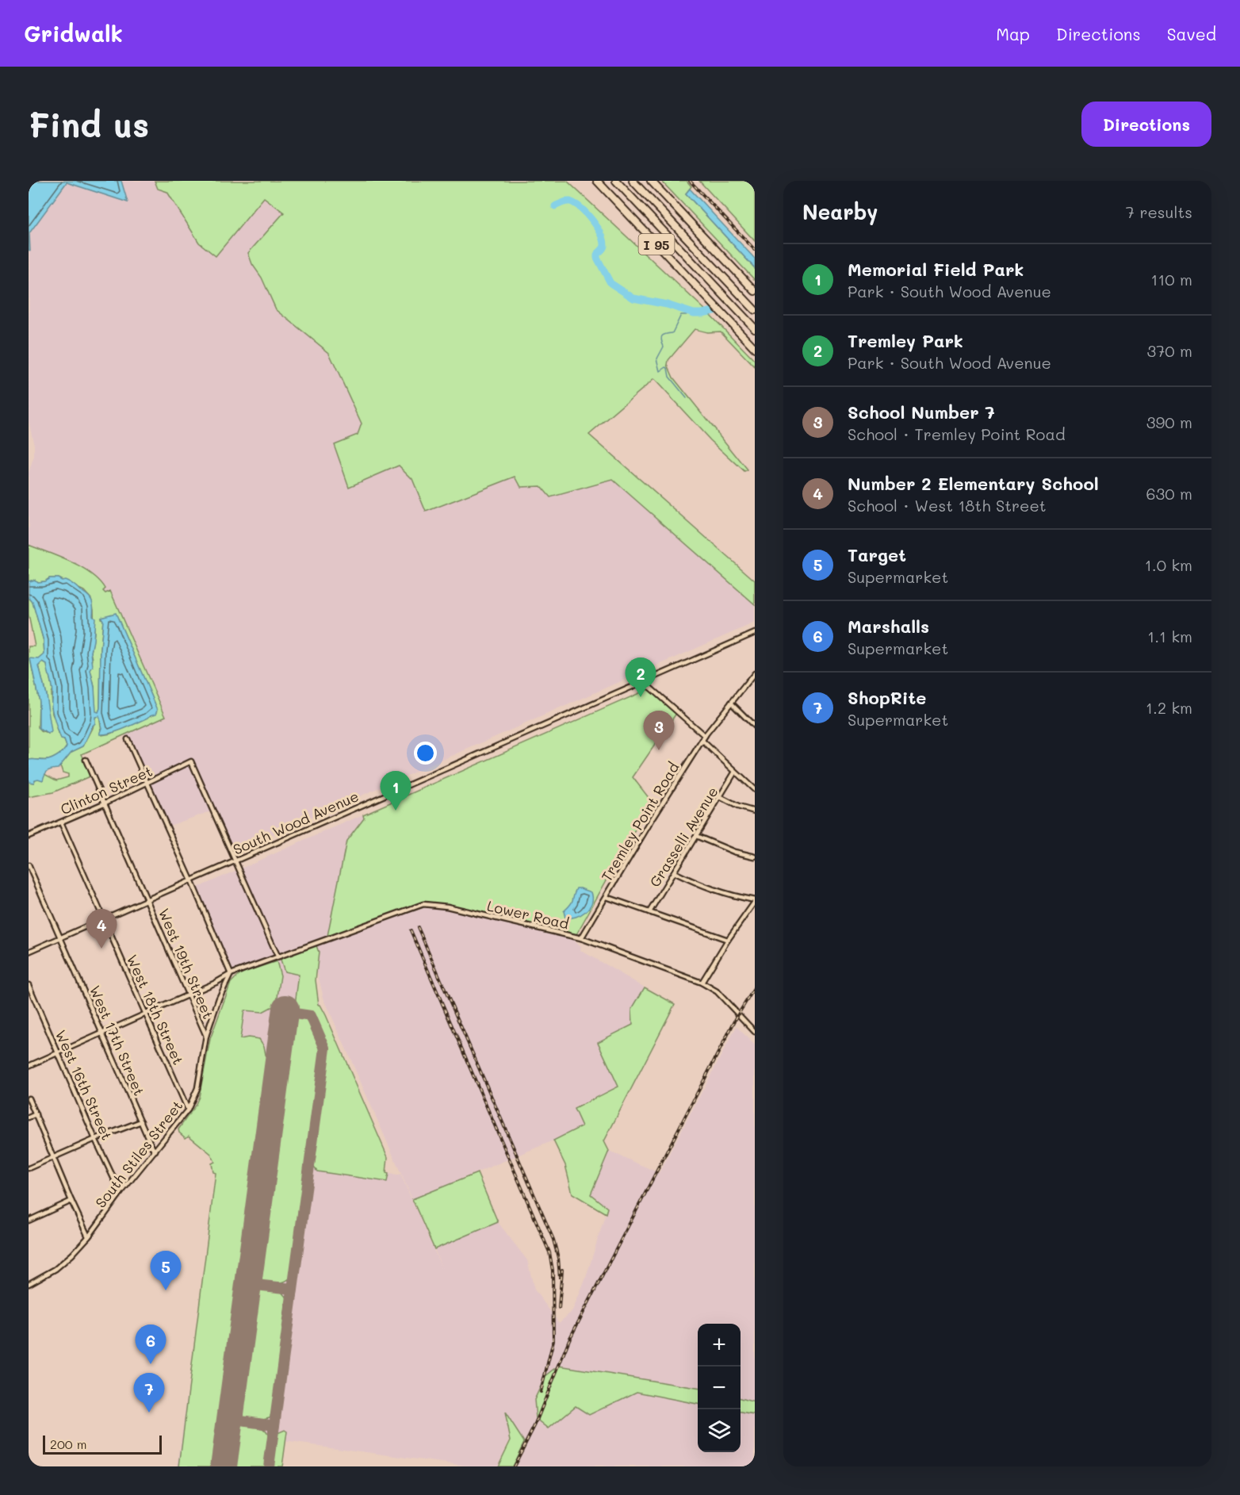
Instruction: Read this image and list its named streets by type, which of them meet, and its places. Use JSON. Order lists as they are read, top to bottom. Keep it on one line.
{"streets":{"highway":["I 95"],"street":["Clinton Street","Tremley Point Road","South Wood Avenue","Grasselli Avenue","Lower Road","West 19th Street","West 18th Street","West 17th Street","West 16th Street","South Stiles Street"]},"crossings":[["Clinton Street","South Wood Avenue"],["Clinton Street","West 19th Street"],["Clinton Street","West 18th Street"],["Tremley Point Road","Lower Road"],["South Wood Avenue","West 19th Street"],["South Wood Avenue","West 18th Street"],["South Wood Avenue","West 17th Street"],["West 19th Street","South Stiles Street"],["West 18th Street","South Stiles Street"],["West 17th Street","South Stiles Street"],["West 16th Street","South Stiles Street"]],"scale_bar":"200 m","page":{"header":"Gridwalk","nav":["Map","Directions","Saved"],"buttons":"Directions","title":"Find us","heading":["Nearby","7 results"],"list":[{"mark":"1","name":"Memorial Field Park","note":"Park · South Wood Avenue","value":"110 m"},{"mark":"2","name":"Tremley Park","note":"Park · South Wood Avenue","value":"370 m"},{"mark":"3","name":"School Number 7","note":"School · Tremley Point Road","value":"390 m"},{"mark":"4","name":"Number 2 Elementary School","note":"School · West 18th Street","value":"630 m"},{"mark":"5","name":"Target","note":"Supermarket","value":"1.0 km"},{"mark":"6","name":"Marshalls","note":"Supermarket","value":"1.1 km"},{"mark":"7","name":"ShopRite","note":"Supermarket","value":"1.2 km"}],"pins":["2","3","1","4","5","6","7"],"map_buttons":["+","−"],"scale":"200 m"}}
